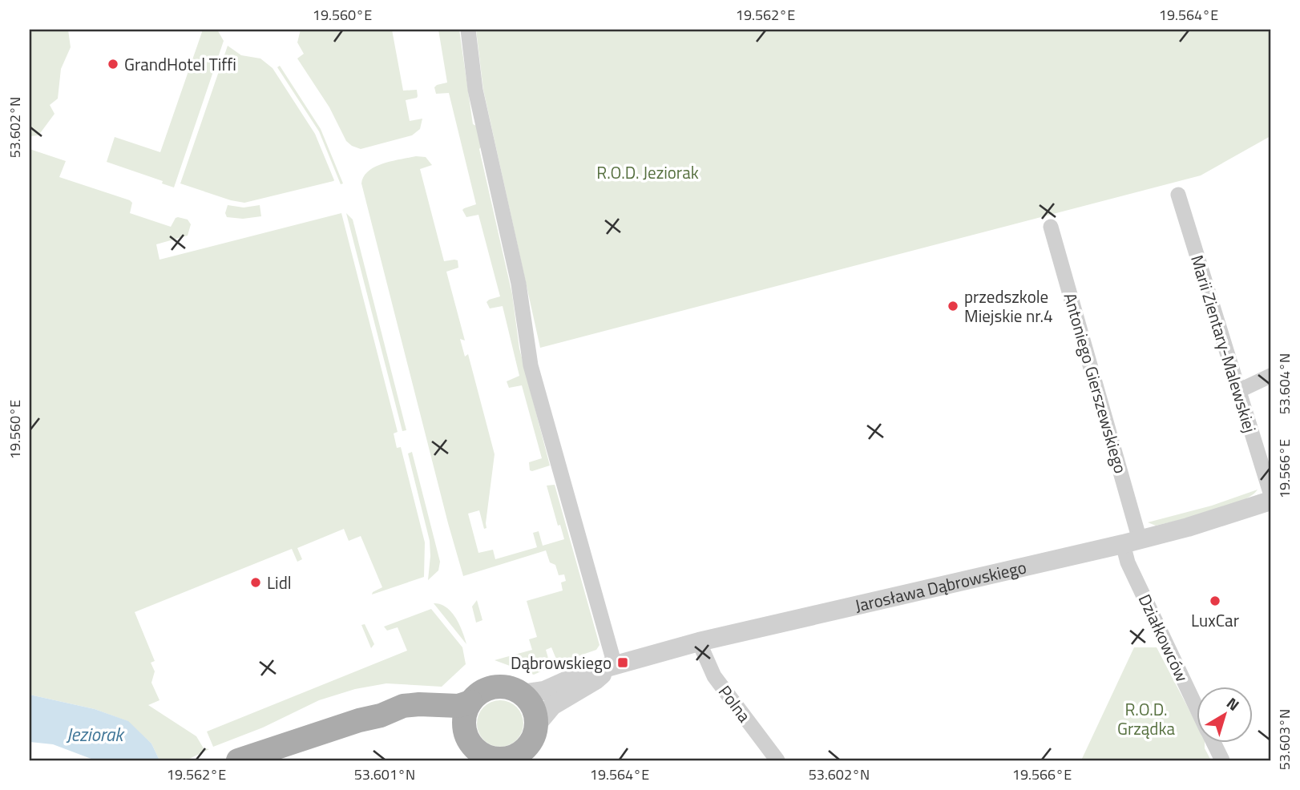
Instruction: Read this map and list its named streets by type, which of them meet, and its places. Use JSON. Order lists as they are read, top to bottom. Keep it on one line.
{"streets":{"street":["Marii Zientary-Malewskiej","Antoniego Gierszewskiego","Jarosława Dąbrowskiego","Działkowców","Polna"]},"crossings":[["Antoniego Gierszewskiego","Jarosława Dąbrowskiego"],["Antoniego Gierszewskiego","Działkowców"],["Jarosława Dąbrowskiego","Działkowców"],["Jarosława Dąbrowskiego","Polna"]],"water":["Jeziorak"],"parks":["R.O.D. Jeziorak","R.O.D. Grządka"],"places":{"other":["GrandHotel Tiffi","przedszkole Miejskie nr.4","Lidl","LuxCar"],"transit":["Dąbrowskiego"]},"north":"top right","coordinates":["19.560°E","19.562°E","19.564°E","53.602°N","53.604°N","19.566°E","53.603°N","53.601°N"]}
